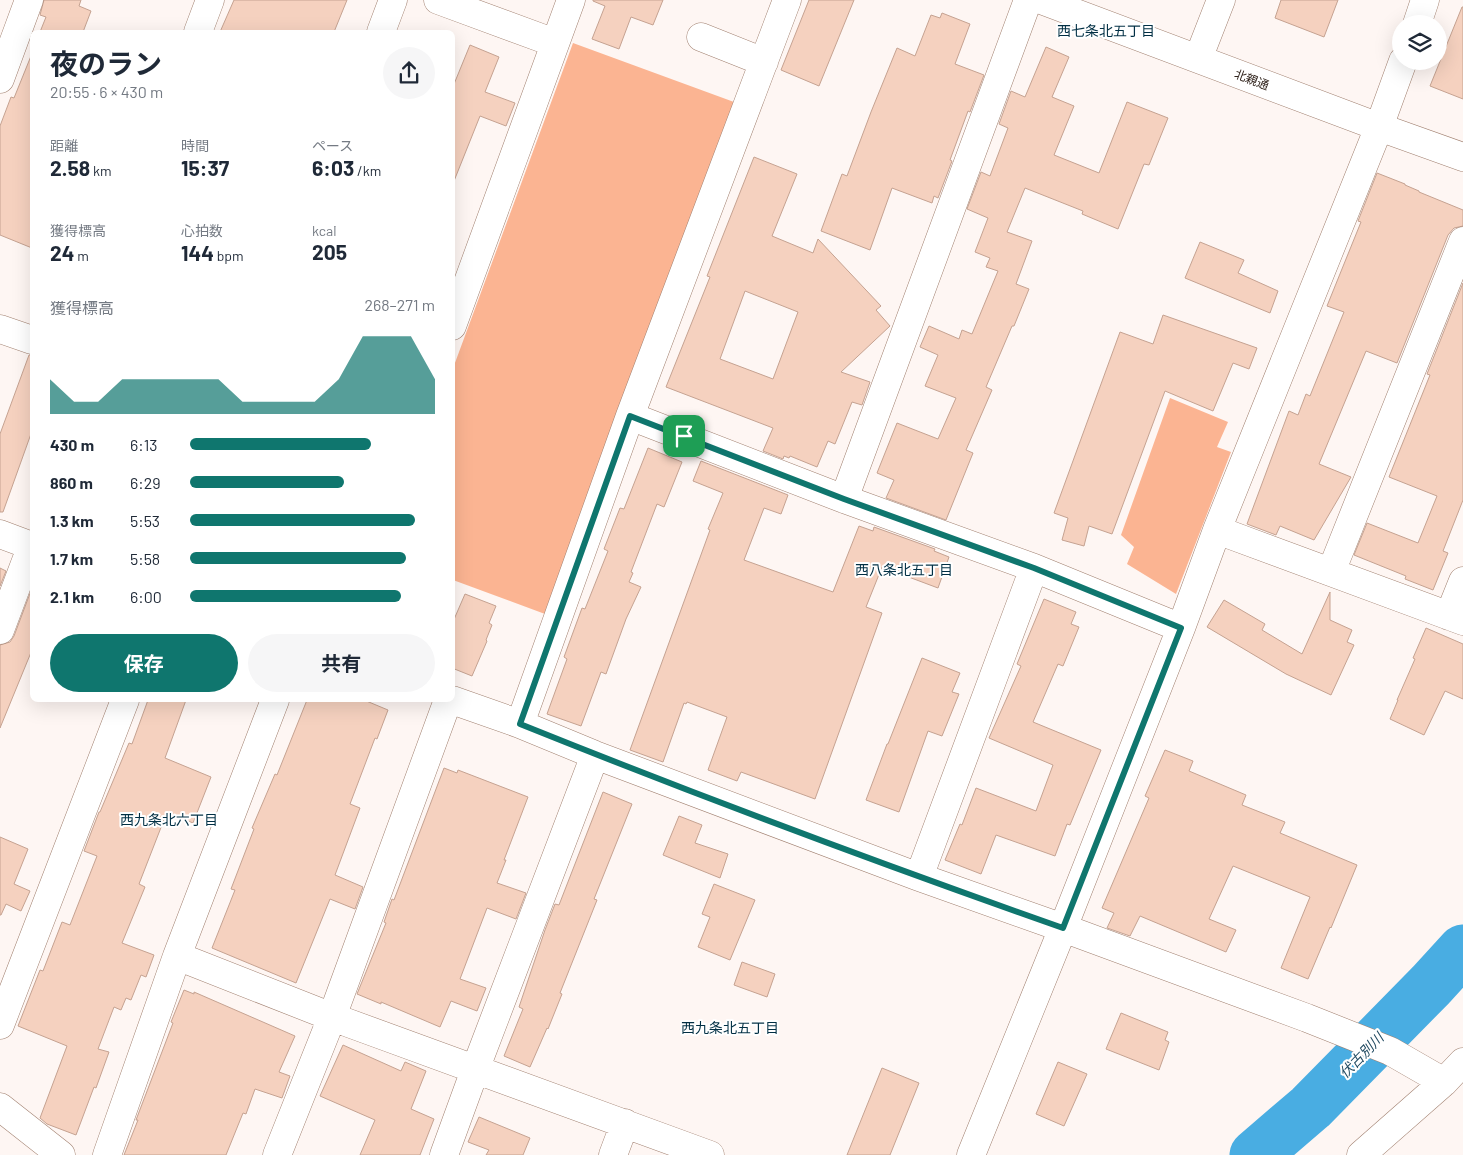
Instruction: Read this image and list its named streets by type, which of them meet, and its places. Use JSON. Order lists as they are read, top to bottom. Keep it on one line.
{"streets":{"street":["北親通"]},"districts":["西七条北五丁目","西八条北五丁目","西九条北六丁目","西九条北五丁目"],"water":["伏古別川"],"page":{"heading":["夜のラン","20:55 · 6 × 430 m"],"stats":[["距離","2.58 km"],["時間","15:37"],["ペース","6:03 /km"],["獲得標高","24 m"],["心拍数","144 bpm"],["kcal","205"]],"chart":["獲得標高","268–271 m"],"list":[{"name":"430 m","note":"6:13"},{"name":"860 m","note":"6:29"},{"name":"1.3 km","note":"5:53"},{"name":"1.7 km","note":"5:58"},{"name":"2.1 km","note":"6:00"}],"buttons":["保存","共有"]}}
